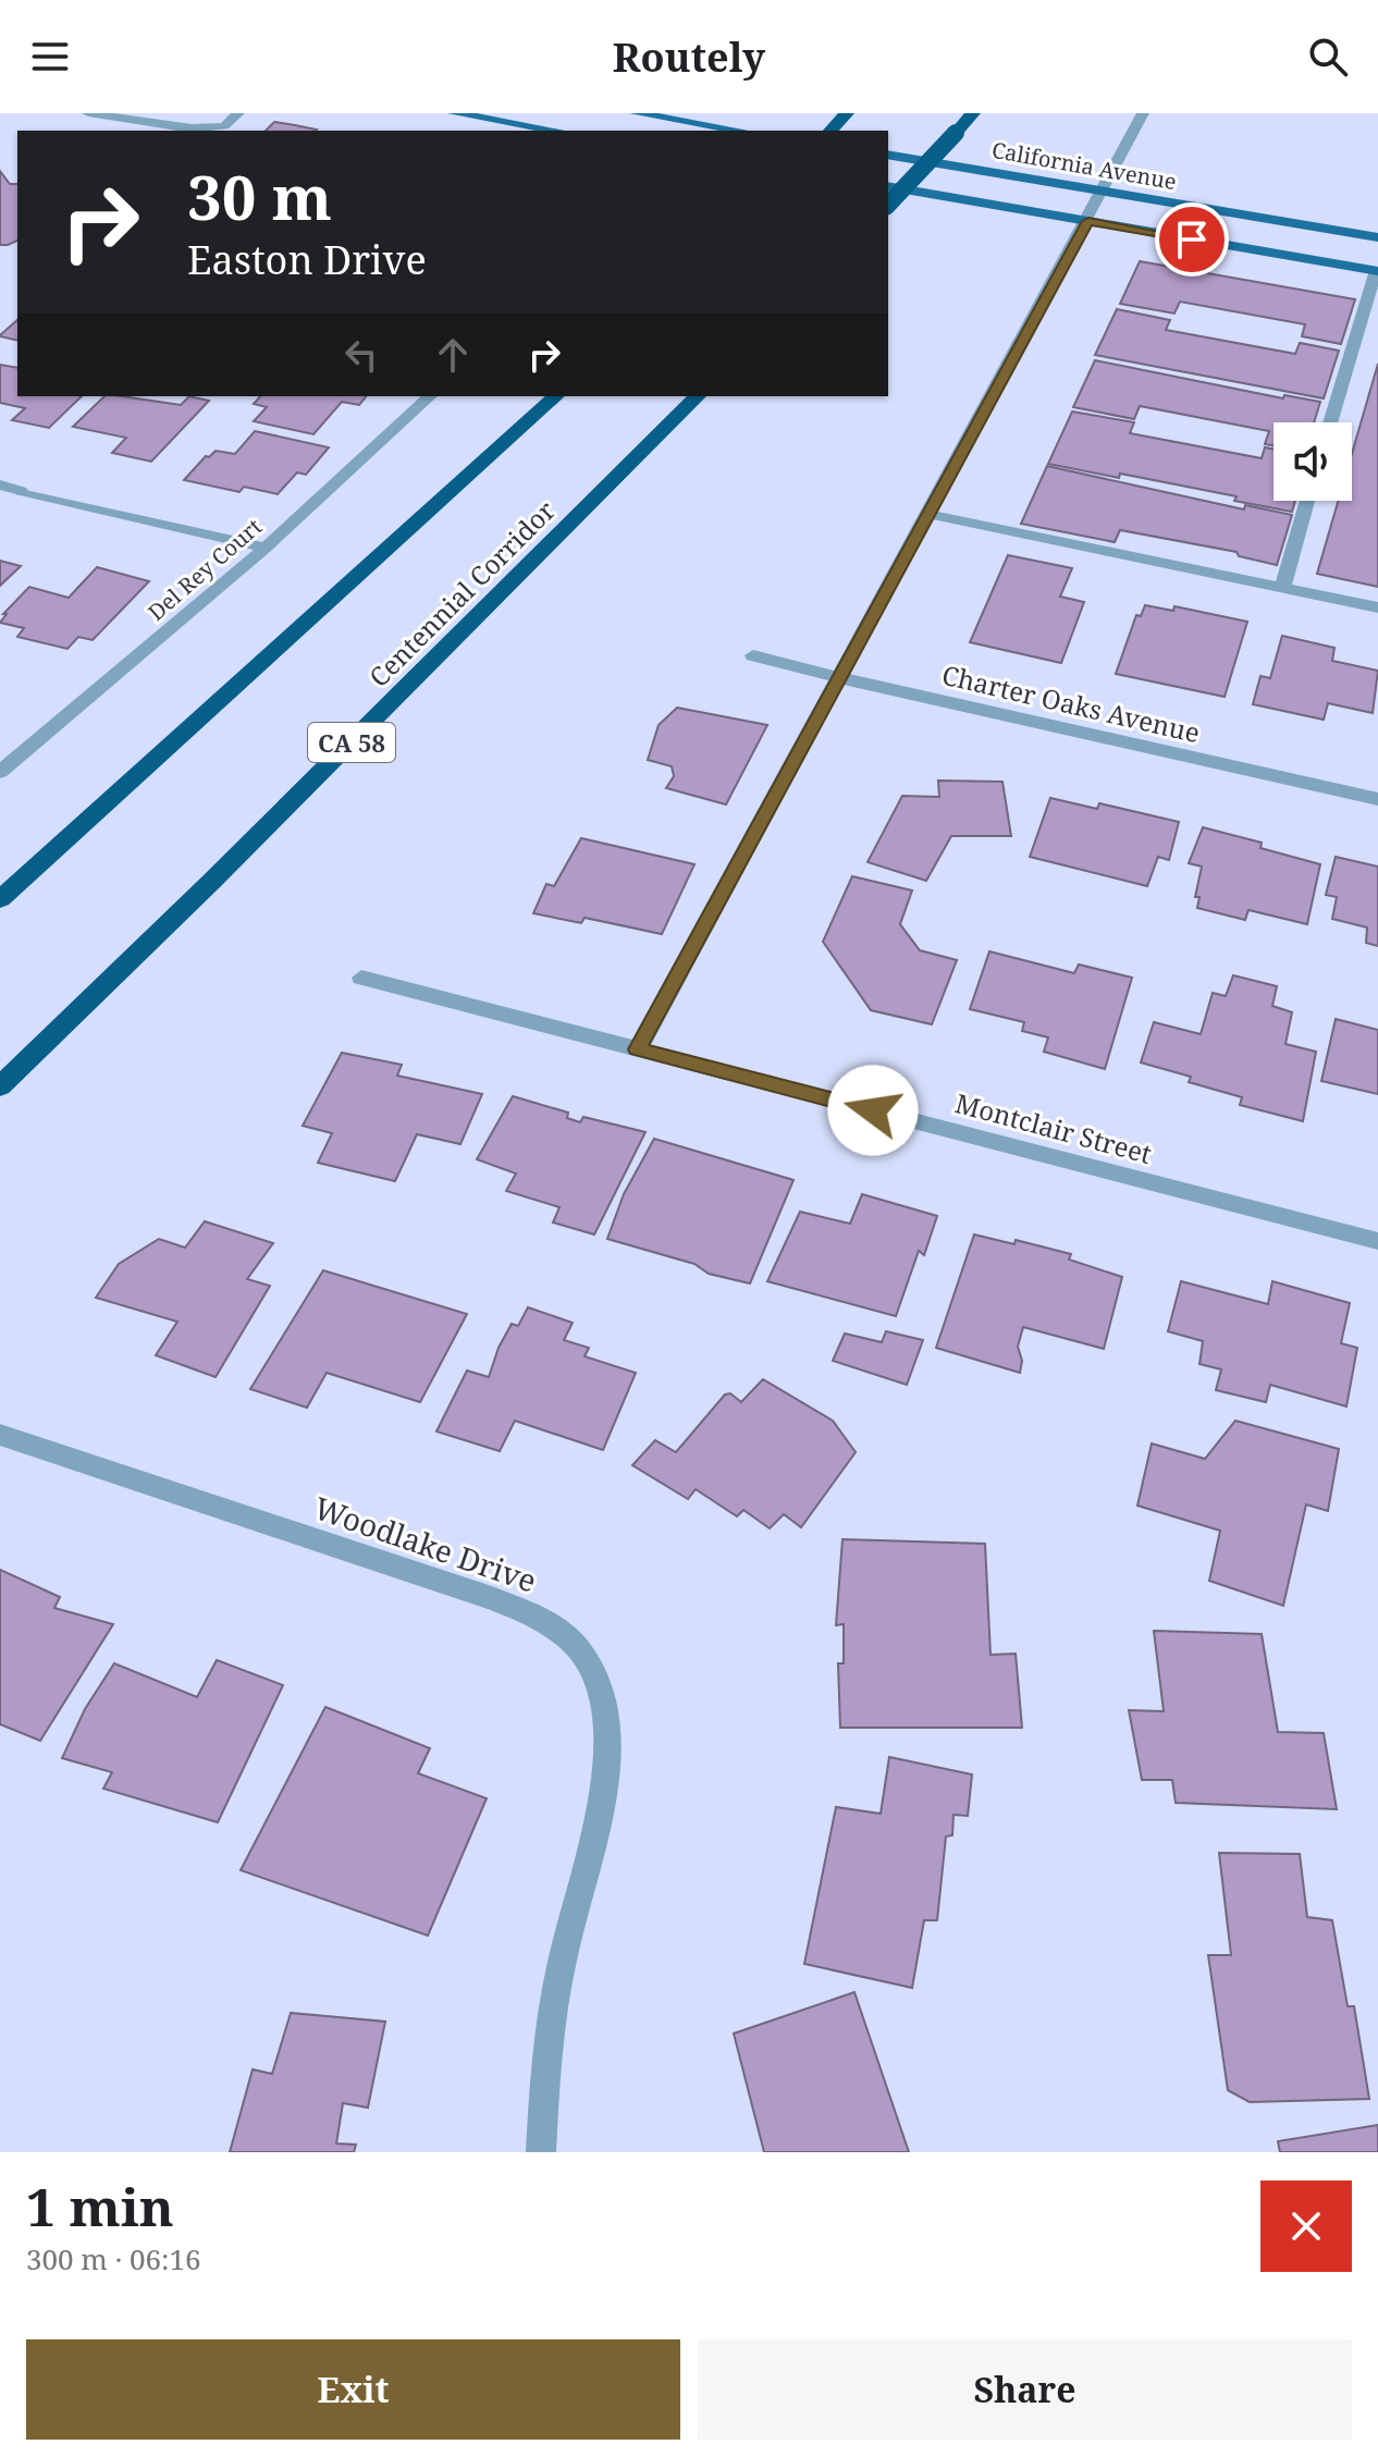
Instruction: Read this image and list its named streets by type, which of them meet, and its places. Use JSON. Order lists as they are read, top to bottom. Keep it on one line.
{"streets":{"highway":["Centennial Corridor","CA 58"],"main road":["California Avenue"],"street":["Del Rey Court","Charter Oaks Avenue","Montclair Street","Woodlake Drive"]},"page":{"header":"Routely","turn":["30 m","Easton Drive"],"heading":["1 min","300 m · 06:16"],"buttons":["Exit","Share"]}}
